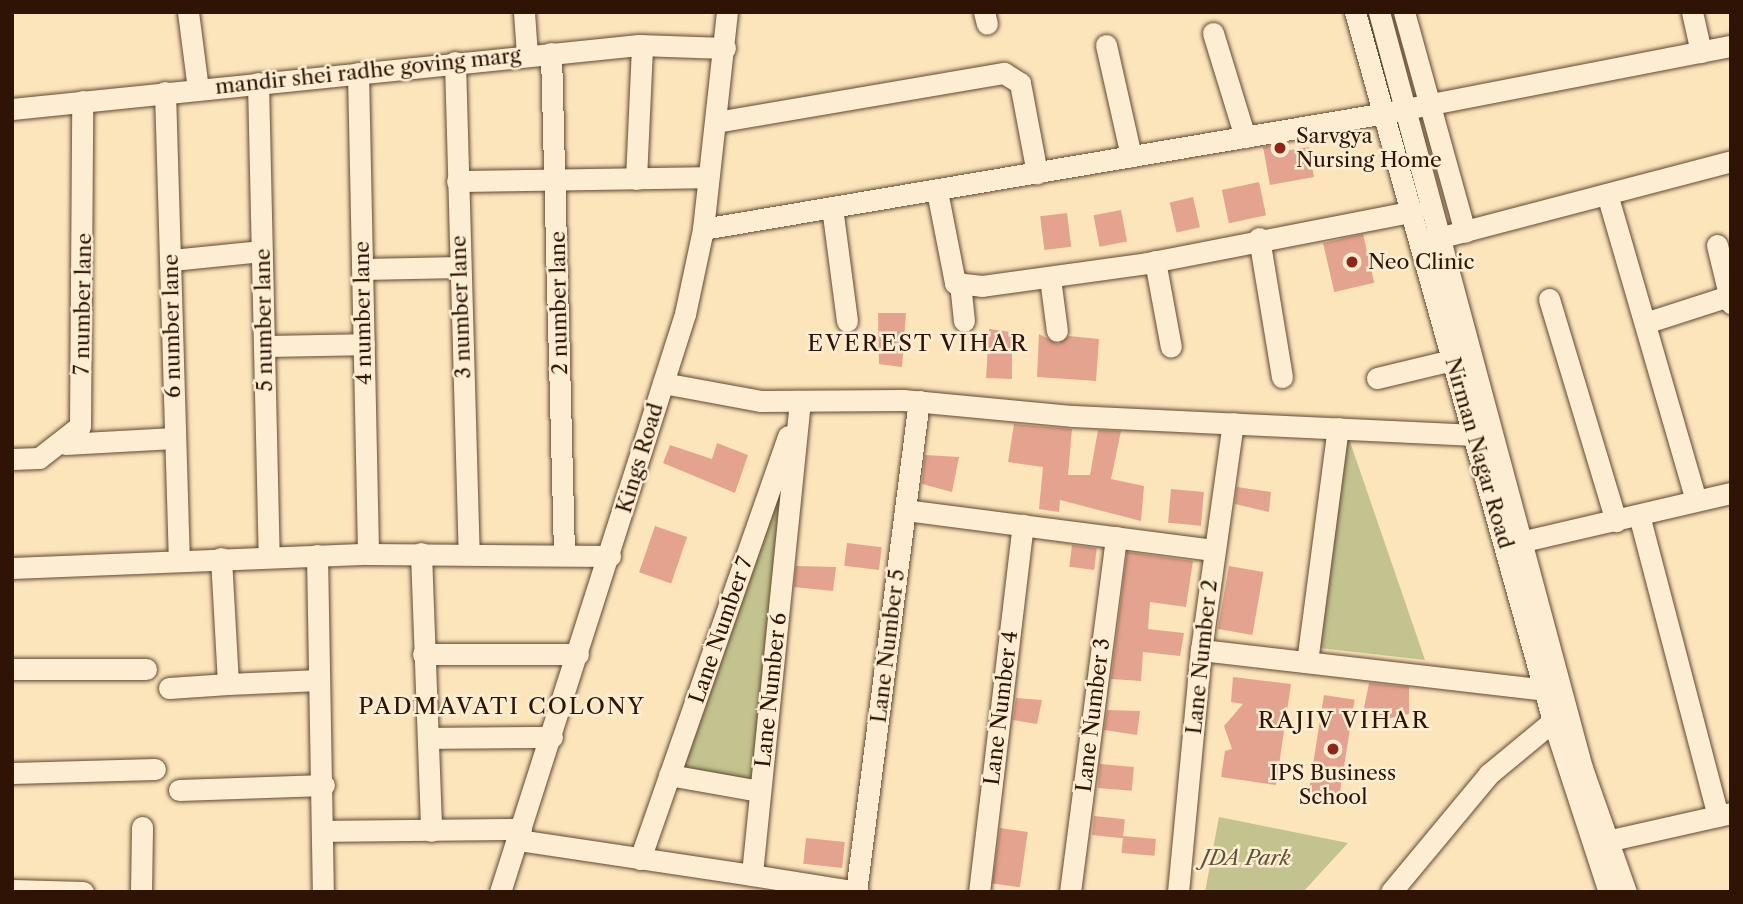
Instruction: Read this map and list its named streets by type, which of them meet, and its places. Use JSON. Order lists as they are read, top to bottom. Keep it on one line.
{"streets":{"street":["mandir shei radhe goving marg","2 number lane","7 number lane","3 number lane","4 number lane","5 number lane","6 number lane","Nirman Nagar Road","Kings Road","Lane Number 7","Lane Number 5","Lane Number 2","Lane Number 6","Lane Number 4","Lane Number 3"]},"crossings":[["mandir shei radhe goving marg","2 number lane"],["mandir shei radhe goving marg","7 number lane"],["mandir shei radhe goving marg","3 number lane"],["mandir shei radhe goving marg","4 number lane"],["mandir shei radhe goving marg","5 number lane"],["mandir shei radhe goving marg","6 number lane"],["mandir shei radhe goving marg","Kings Road"],["Lane Number 7","Lane Number 6"]],"districts":["EVEREST VIHAR","PADMAVATI COLONY","RAJIV VIHAR"],"parks":["JDA Park"],"places":["Sarvgya Nursing Home","Neo Clinic","IPS Business School"]}
